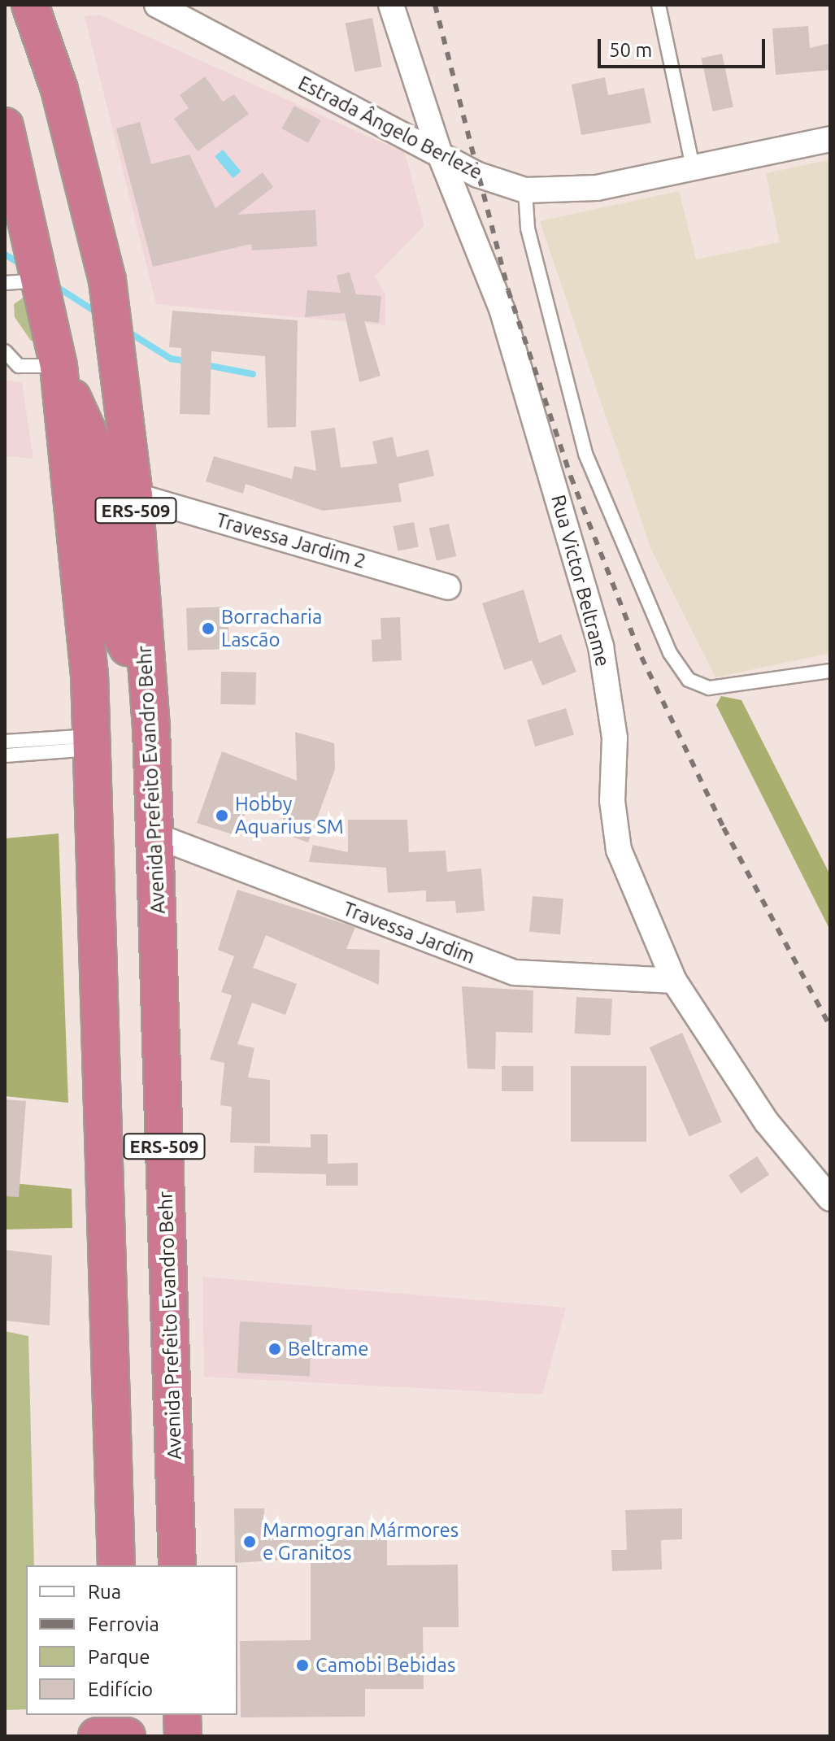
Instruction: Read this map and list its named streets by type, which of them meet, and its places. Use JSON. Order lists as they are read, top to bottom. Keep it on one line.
{"streets":{"highway":["ERS-509","Avenida Prefeito Evandro Behr"],"street":["Estrada Ângelo Berleze","Travessa Jardim 2","Rua Victor Beltrame","Travessa Jardim"]},"crossings":[["Estrada Ângelo Berleze","Rua Victor Beltrame"],["Travessa Jardim 2","Avenida Prefeito Evandro Behr"],["Rua Victor Beltrame","Travessa Jardim"],["Avenida Prefeito Evandro Behr","Travessa Jardim"]],"places":["Borracharia Lascão","Hobby Aquarius SM","Beltrame","Marmogran Mármores e Granitos","Camobi Bebidas"],"legend":["Rua","Ferrovia","Parque","Edifício"],"scale_bar":"50 m"}
